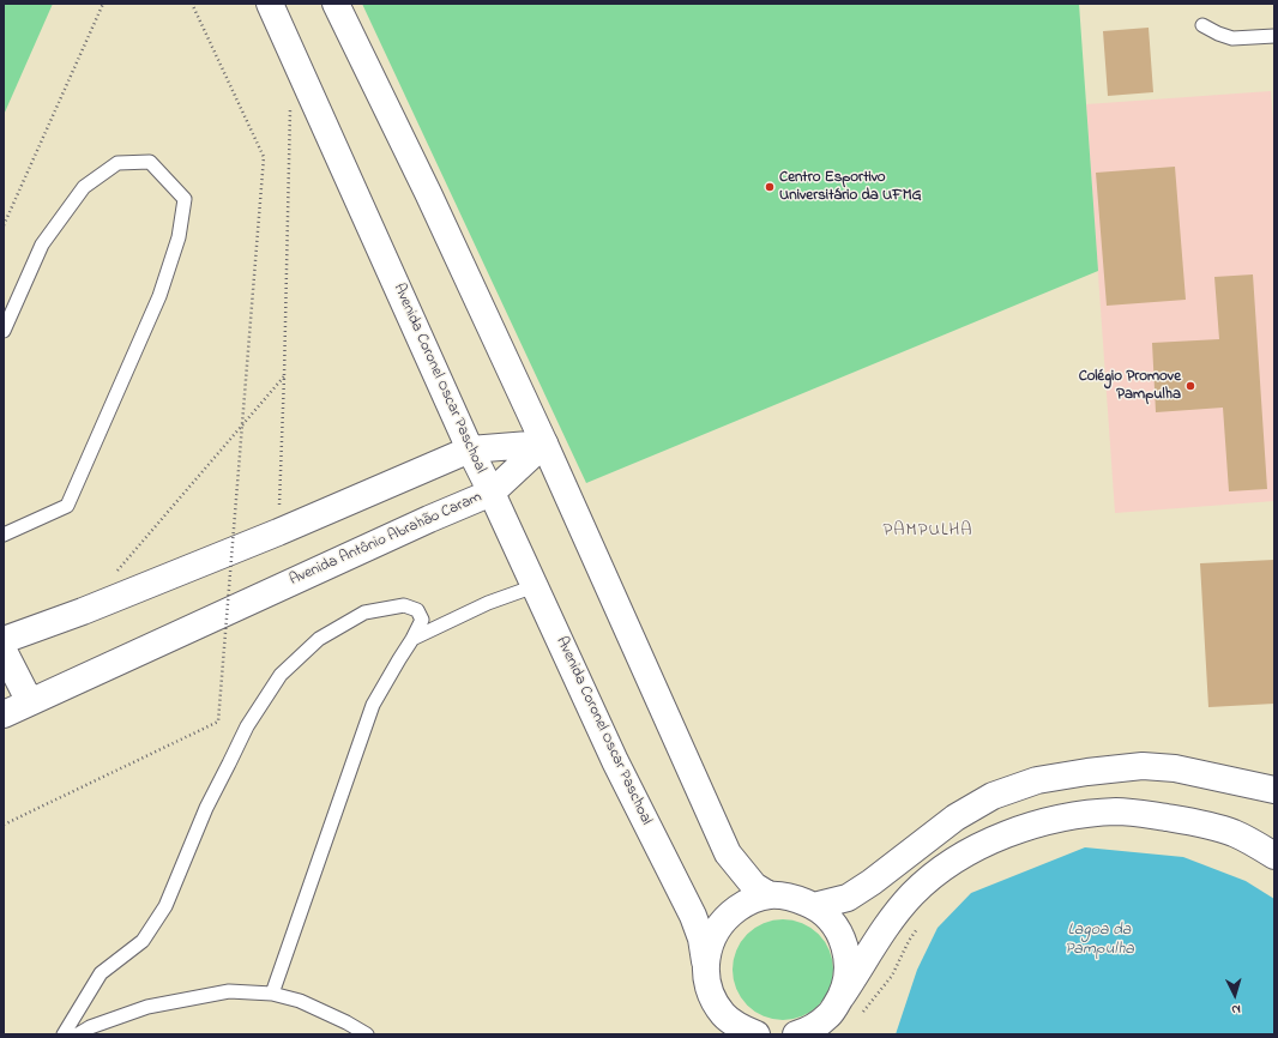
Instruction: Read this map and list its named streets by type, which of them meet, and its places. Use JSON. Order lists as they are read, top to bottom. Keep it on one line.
{"streets":{"street":["Avenida Coronel Oscar Paschoal","Avenida Antônio Abrahão Caram"]},"crossings":[["Avenida Coronel Oscar Paschoal","Avenida Antônio Abrahão Caram"]],"districts":["PAMPULHA"],"water":["Lagoa da Pampulha"],"places":["Centro Esportivo Universitário da UFMG","Colégio Promove Pampulha"],"north":"bottom"}
